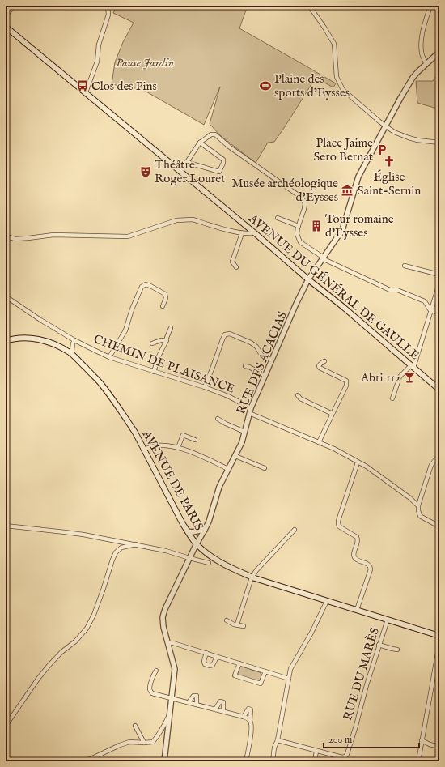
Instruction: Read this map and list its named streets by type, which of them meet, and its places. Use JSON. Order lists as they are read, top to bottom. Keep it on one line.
{"streets":{"main road":["AVENUE DU GÉNÉRAL DE GAULLE","AVENUE DE PARIS"],"street":["RUE DES ACACIAS","CHEMIN DE PLAISANCE","RUE DU MARÈS"]},"crossings":[["AVENUE DU GÉNÉRAL DE GAULLE","RUE DES ACACIAS"],["RUE DES ACACIAS","CHEMIN DE PLAISANCE"],["RUE DES ACACIAS","AVENUE DE PARIS"],["AVENUE DE PARIS","RUE DU MARÈS"]],"parks":["Pause Jardin"],"places":{"bus stop":["Clos des Pins"],"sports":["Plaine des sports d'Eysses"],"parking":["Place Jaime Sero Bernat"],"church":["Église Saint-Sernin"],"theatre":["Théâtre Roger Louret"],"museum":["Musée archéologique d'Eysses"],"building":["Tour romaine d'Eysses"],"bar":["Abri 112"]},"scale_bar":"200 m"}
